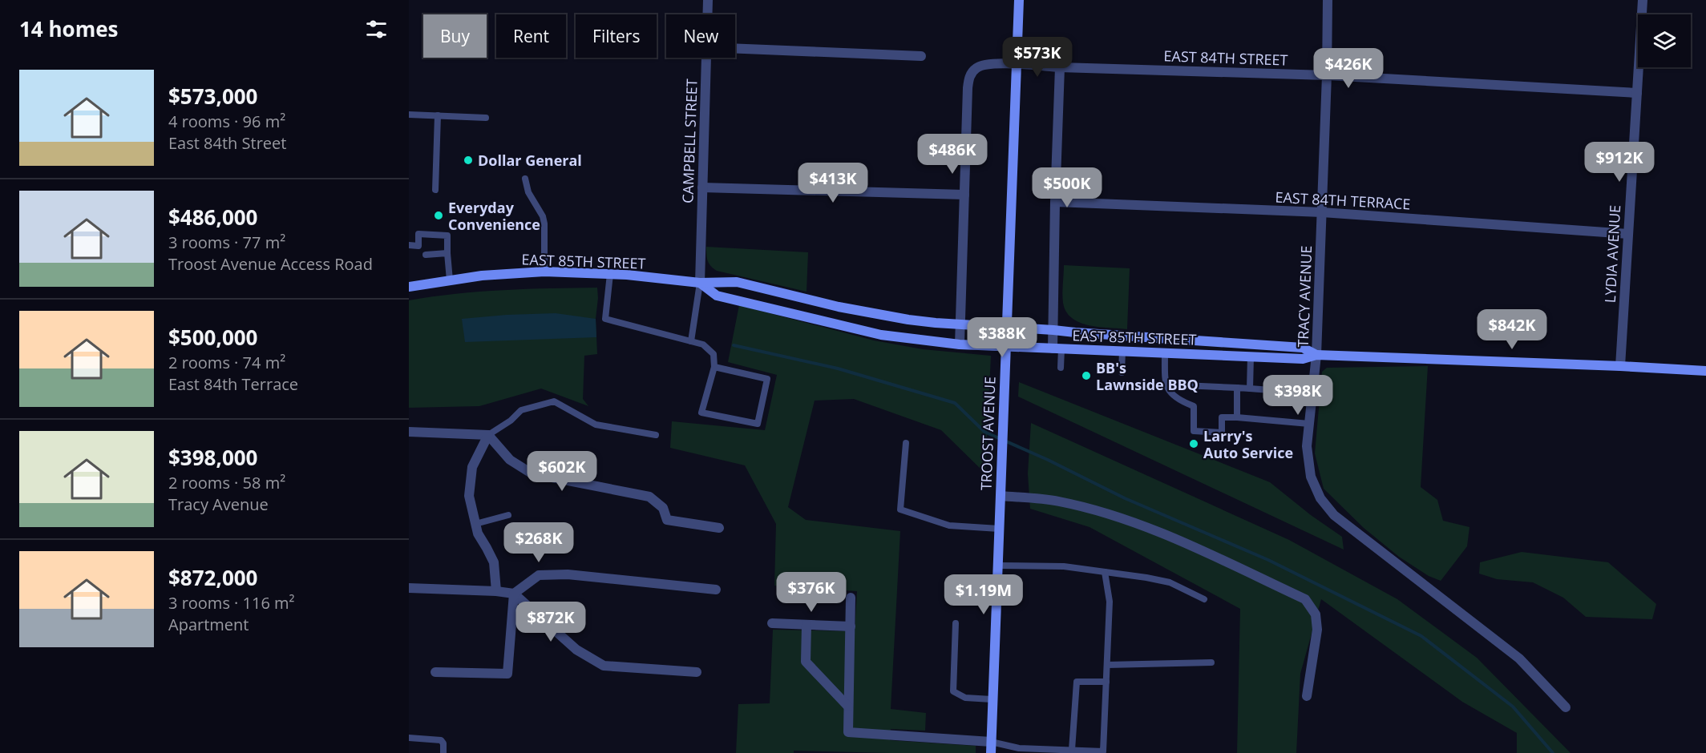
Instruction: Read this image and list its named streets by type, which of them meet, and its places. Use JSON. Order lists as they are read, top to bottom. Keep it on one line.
{"streets":{"main road":["EAST 85TH STREET","TROOST AVENUE"],"street":["EAST 84TH STREET","CAMPBELL STREET","EAST 84TH TERRACE","LYDIA AVENUE","TRACY AVENUE"]},"crossings":[["EAST 84TH STREET","LYDIA AVENUE"],["EAST 84TH STREET","EAST 85TH STREET"],["EAST 84TH STREET","TRACY AVENUE"],["EAST 84TH STREET","TROOST AVENUE"],["CAMPBELL STREET","EAST 85TH STREET"],["EAST 84TH TERRACE","LYDIA AVENUE"],["EAST 84TH TERRACE","TRACY AVENUE"],["LYDIA AVENUE","EAST 85TH STREET"],["EAST 85TH STREET","TRACY AVENUE"]],"places":["Dollar General","Everyday Convenience","BB's Lawnside BBQ","Larry's Auto Service"],"page":{"heading":"14 homes","chip":["Buy","Rent","Filters","New"],"price":["$573K","$426K","$486K","$912K","$413K","$500K","$842K","$388K","$398K","$602K","$268K","$376K","$1.19M","$872K"],"list":[{"name":"$573,000","note":"4 rooms · 96 m² · East 84th Street"},{"name":"$486,000","note":"3 rooms · 77 m² · Troost Avenue Access Road"},{"name":"$500,000","note":"2 rooms · 74 m² · East 84th Terrace"},{"name":"$398,000","note":"2 rooms · 58 m² · Tracy Avenue"},{"name":"$872,000","note":"3 rooms · 116 m² · Apartment"}]}}
